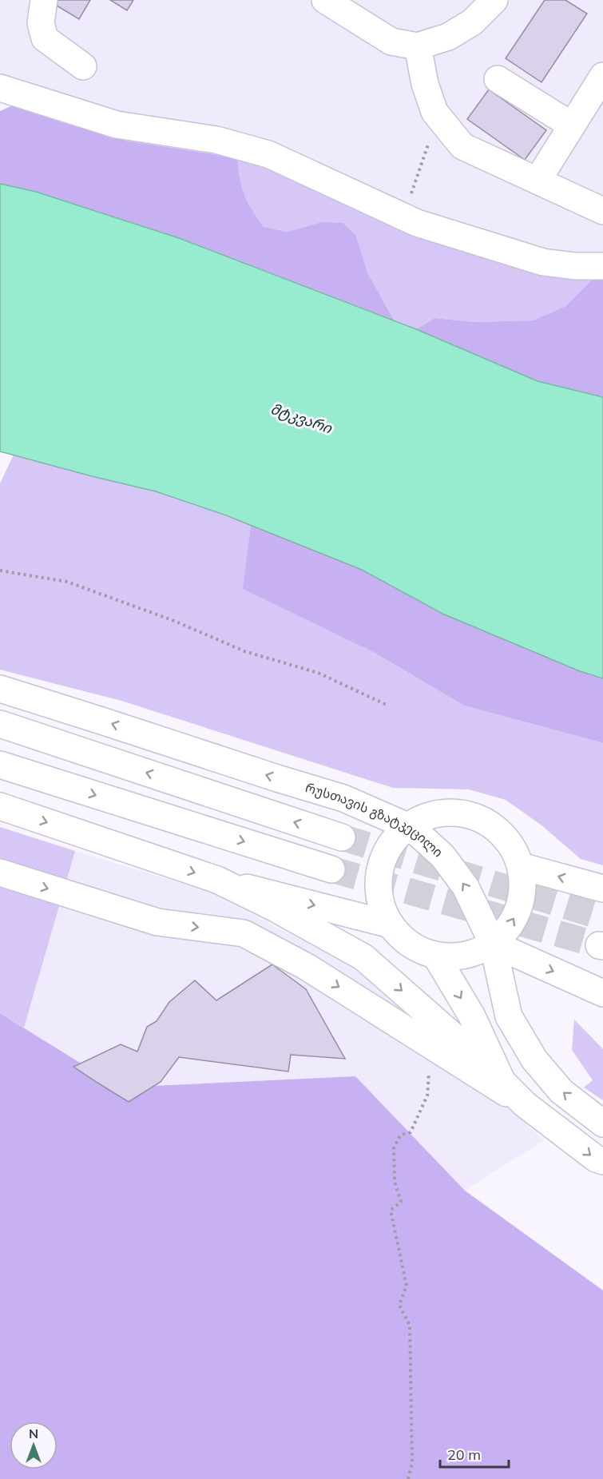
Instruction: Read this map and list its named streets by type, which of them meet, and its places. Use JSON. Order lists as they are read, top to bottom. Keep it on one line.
{"streets":{"main road":["რუსთავის გზატკეცილი"]},"water":["მტკვარი"],"scale_bar":"20 m","north":"top"}
